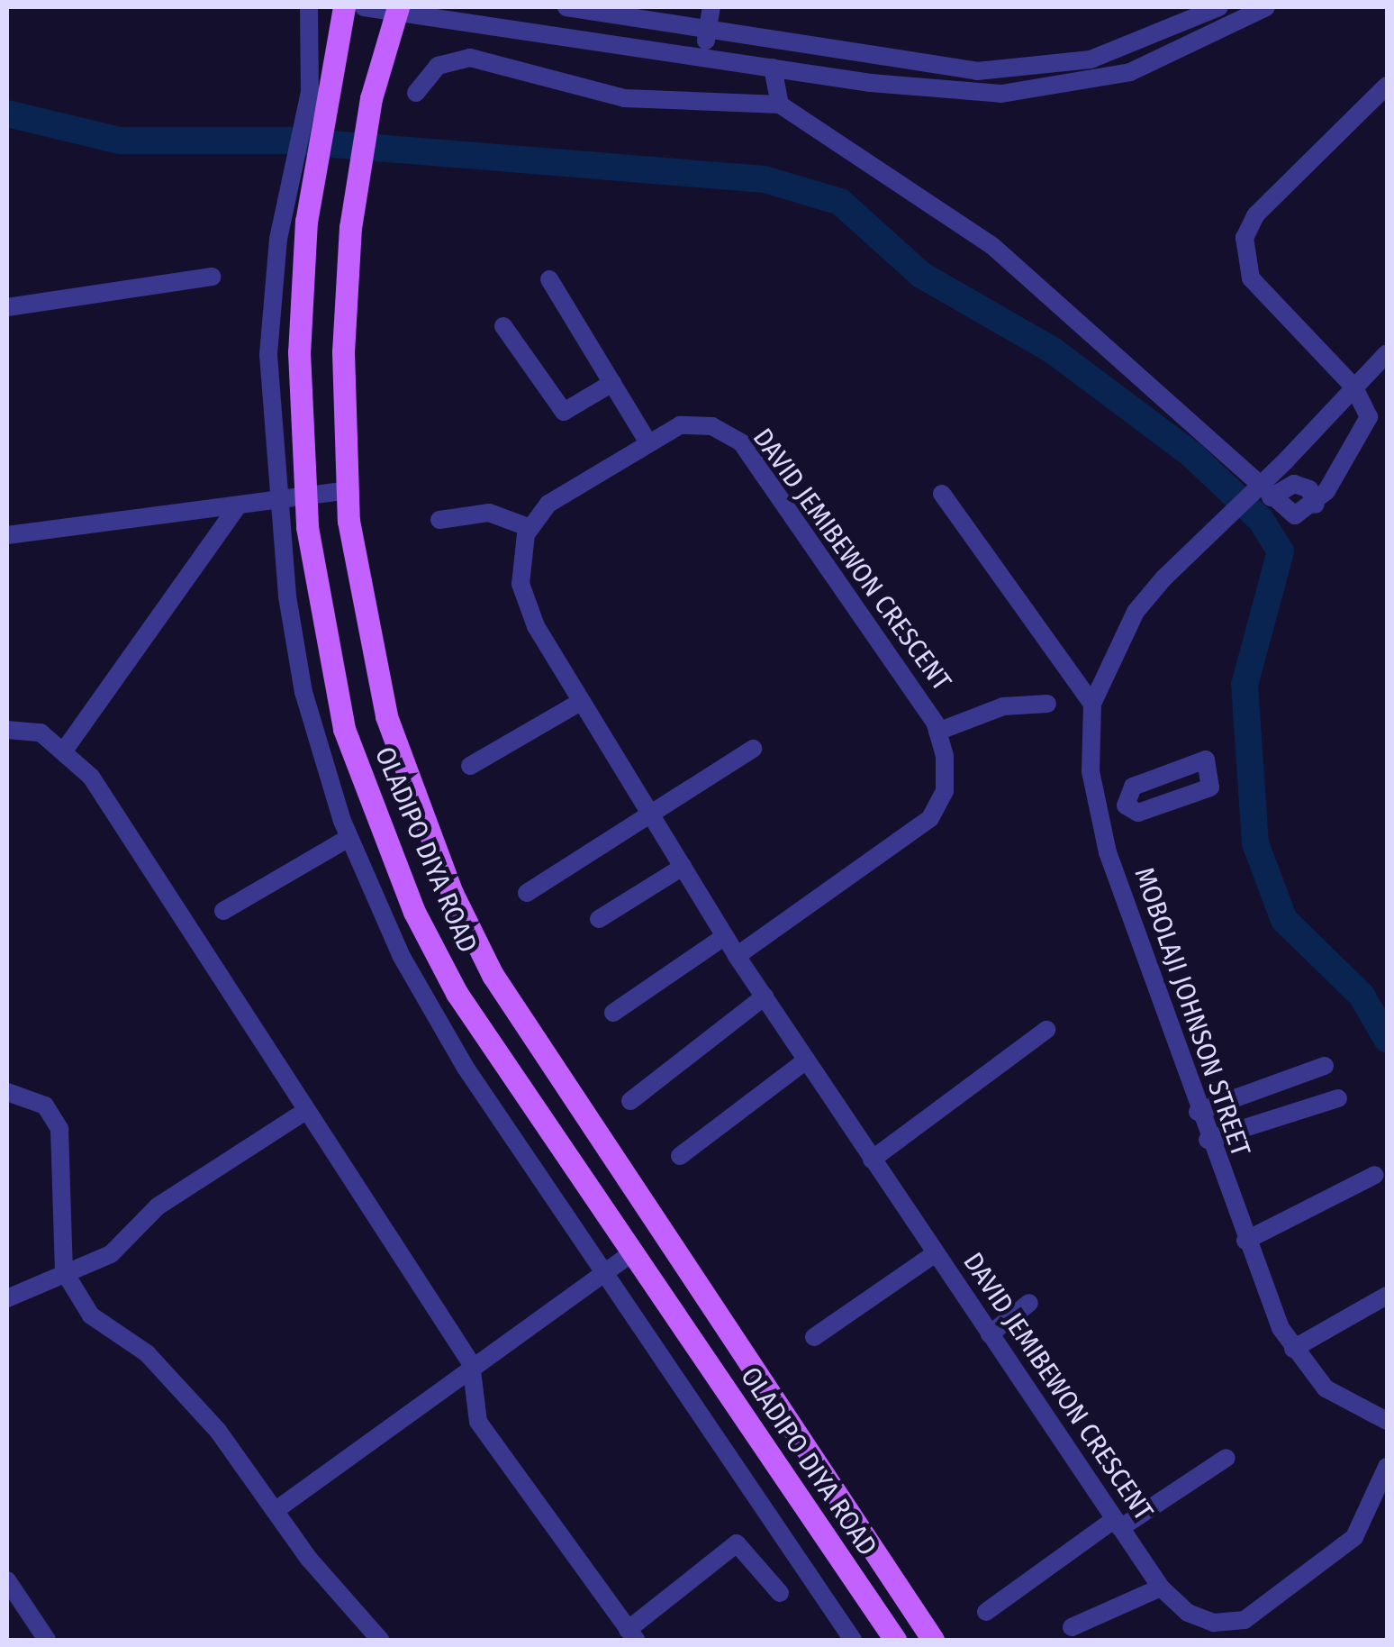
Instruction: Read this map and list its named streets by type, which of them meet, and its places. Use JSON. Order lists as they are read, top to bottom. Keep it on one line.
{"streets":{"main road":["OLADIPO DIYA ROAD"],"street":["DAVID JEMIBEWON CRESCENT","MOBOLAJI JOHNSON STREET"]}}
